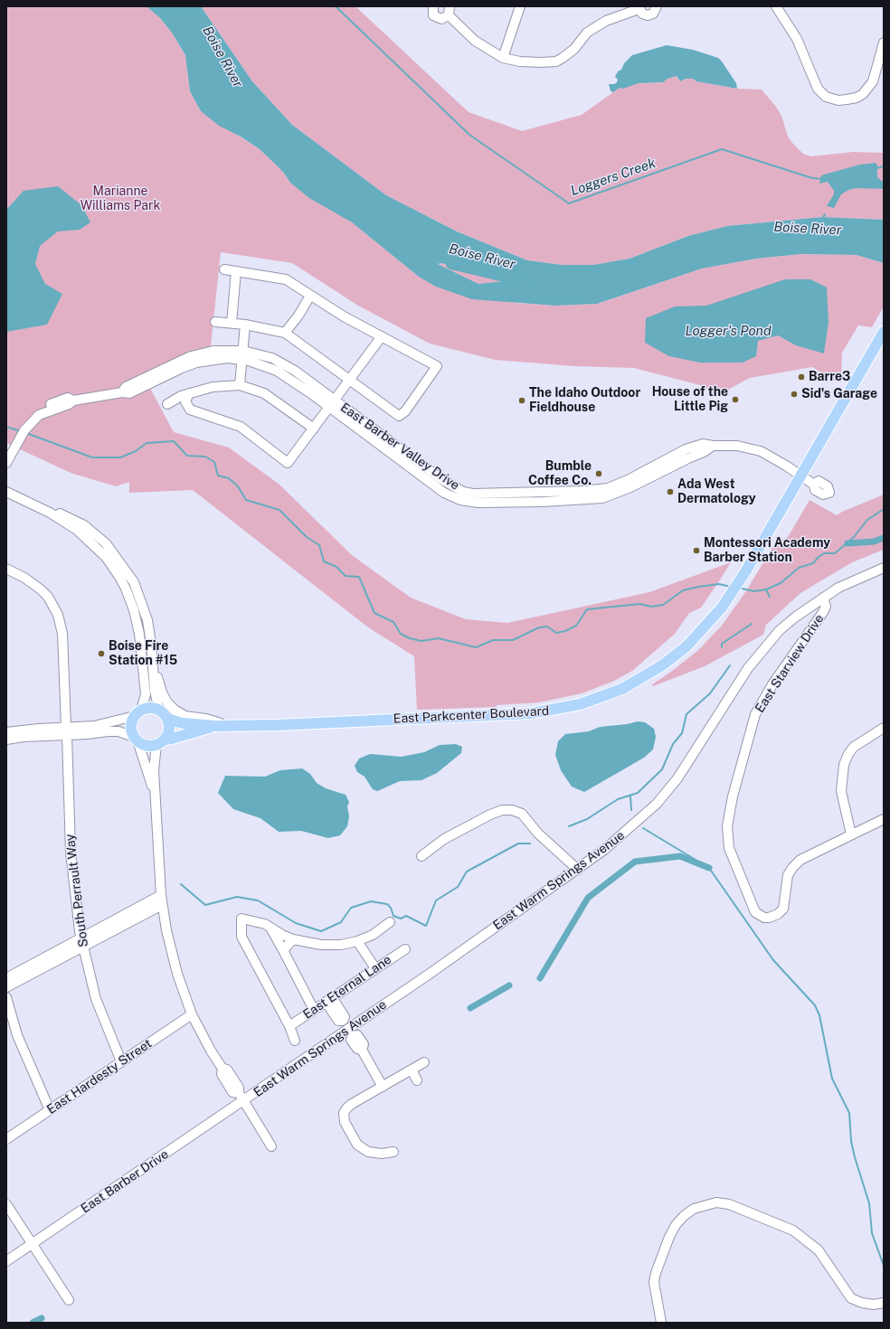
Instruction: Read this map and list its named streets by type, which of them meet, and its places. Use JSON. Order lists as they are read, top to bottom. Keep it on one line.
{"streets":{"main road":["East Parkcenter Boulevard"],"street":["East Barber Valley Drive","East Starview Drive","East Warm Springs Avenue","South Perrault Way","East Eternal Lane","East Hardesty Street","East Barber Drive"]},"crossings":[["East Barber Valley Drive","East Parkcenter Boulevard"],["East Starview Drive","East Warm Springs Avenue"],["East Parkcenter Boulevard","East Warm Springs Avenue"],["East Warm Springs Avenue","East Hardesty Street"],["East Warm Springs Avenue","East Barber Drive"],["South Perrault Way","East Hardesty Street"]],"water":["Boise River","Loggers Creek","Logger's Pond"],"parks":["Marianne Williams Park"],"places":["Barre3","Sid's Garage","House of the Little Pig","The Idaho Outdoor Fieldhouse","Bumble Coffee Co.","Ada West Dermatology","Montessori Academy Barber Station","Boise Fire Station #15"]}
